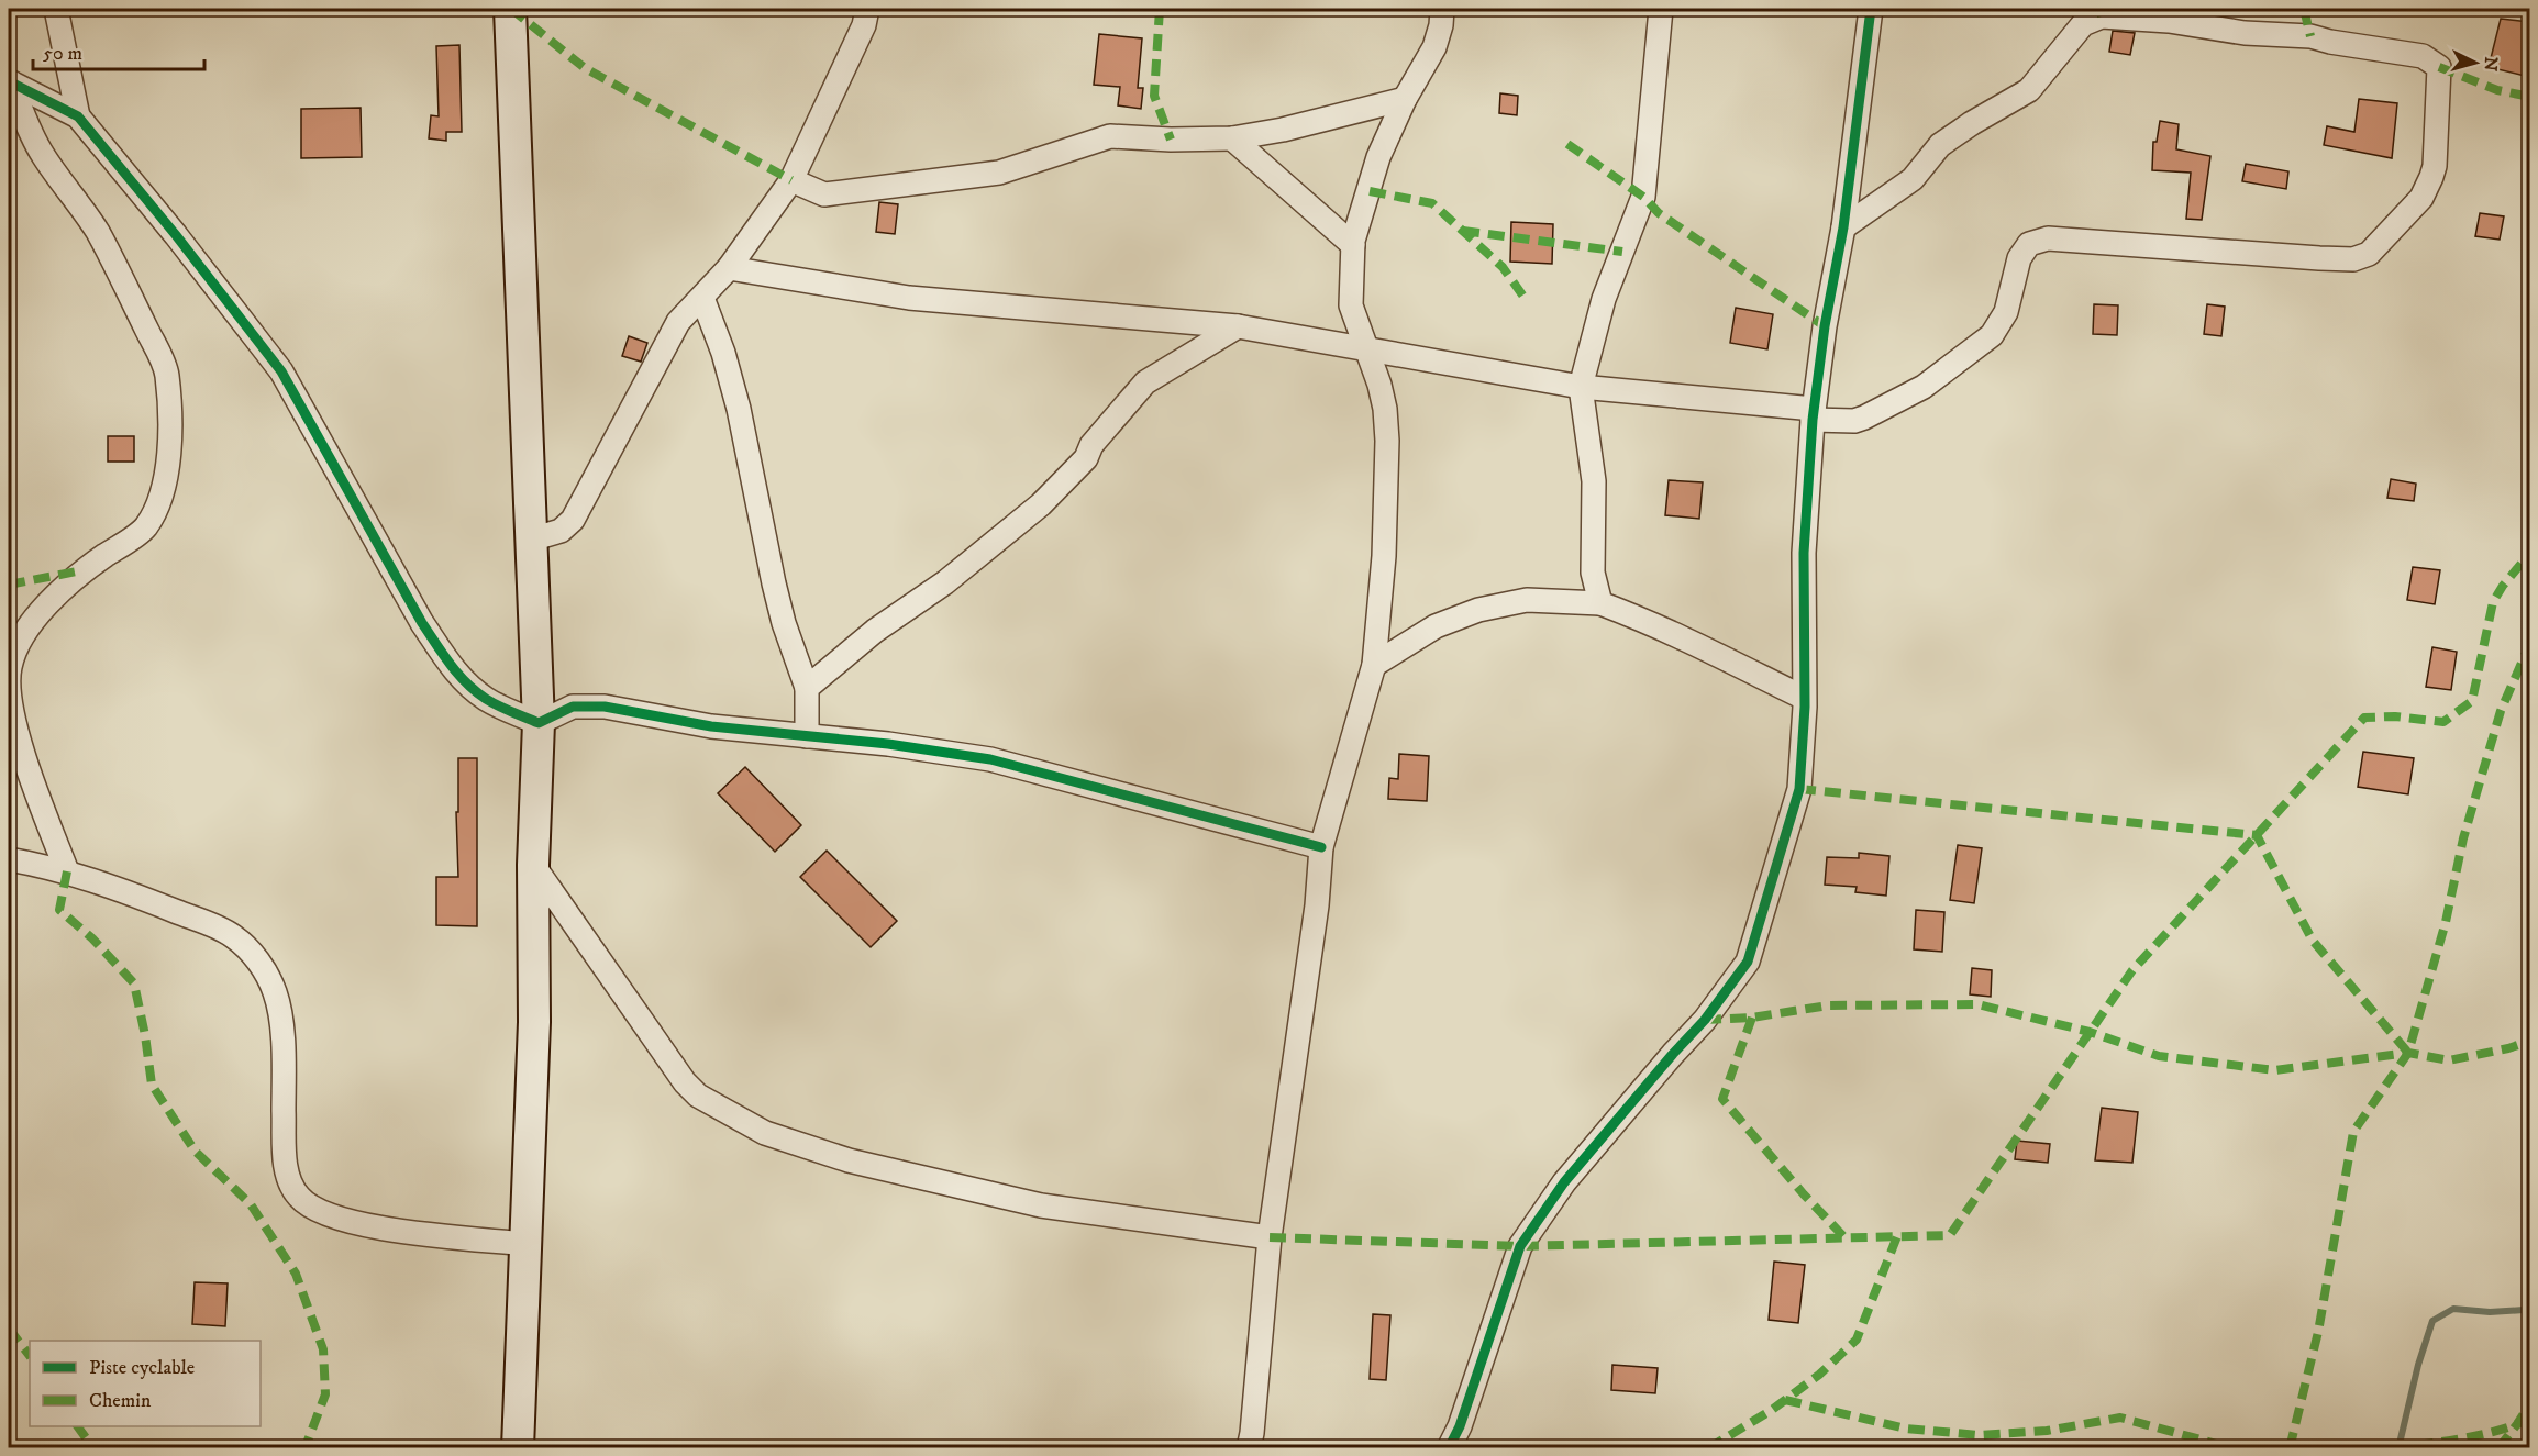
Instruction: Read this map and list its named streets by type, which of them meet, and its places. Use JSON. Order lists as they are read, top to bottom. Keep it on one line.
{"legend":["Piste cyclable","Chemin"],"scale_bar":"50 m","north":"right"}
